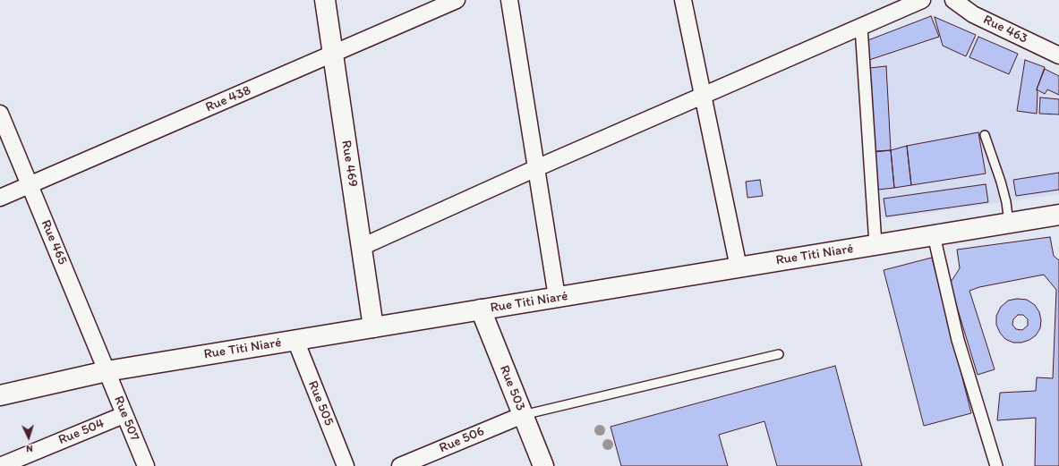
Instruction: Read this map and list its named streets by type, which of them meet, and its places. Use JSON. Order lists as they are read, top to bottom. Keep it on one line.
{"streets":{"main road":["Rue 469","Rue Titi Niaré","Rue 503"],"street":["Rue 463","Rue 438","Rue 465","Rue 505","Rue 507","Rue 504","Rue 506"]},"crossings":[["Rue 438","Rue 469"],["Rue 438","Rue 465"],["Rue 469","Rue Titi Niaré"],["Rue 465","Rue Titi Niaré"],["Rue 465","Rue 507"],["Rue Titi Niaré","Rue 503"],["Rue Titi Niaré","Rue 505"],["Rue Titi Niaré","Rue 507"],["Rue 503","Rue 506"],["Rue 507","Rue 504"]],"north":"bottom"}
